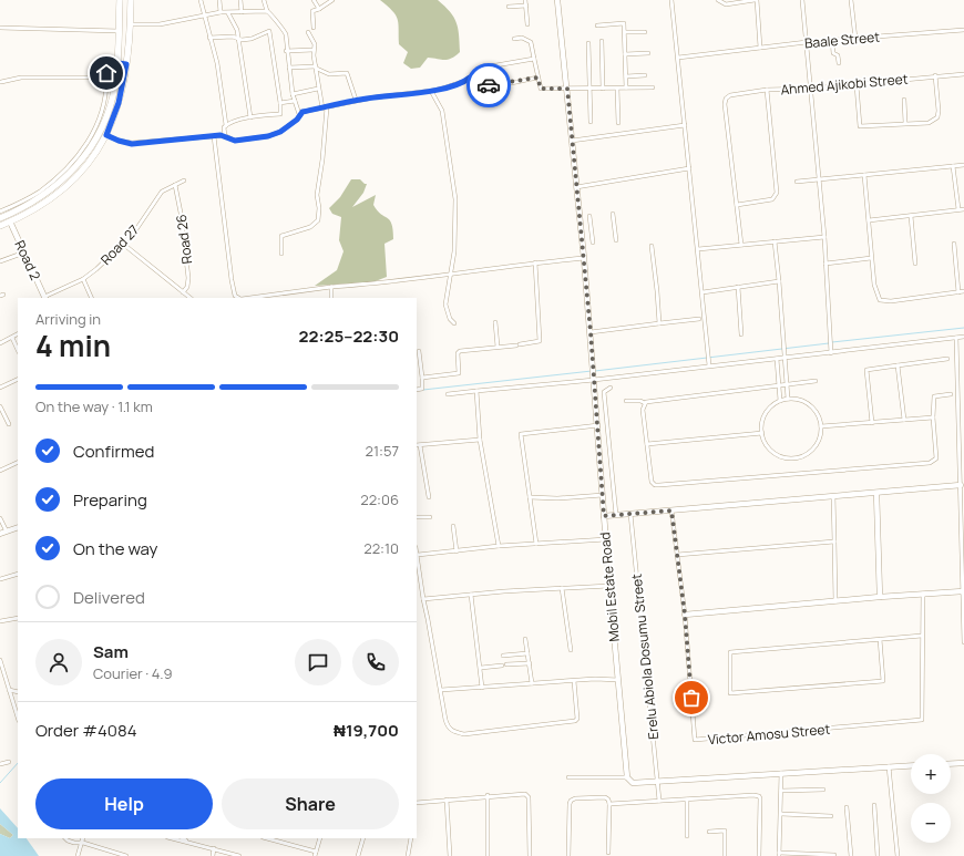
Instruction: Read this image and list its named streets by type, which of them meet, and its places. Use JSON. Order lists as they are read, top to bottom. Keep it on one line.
{"streets":{"street":["Baale Street","Ahmed Ajikobi Street","Road 26","Road 27","Road 2","Mobil Estate Road","Erelu Abiola Dosumu Street","Victor Amosu Street"]},"crossings":[["Road 26","Road 27"],["Road 27","Road 2"]],"page":{"heading":["4 min","Arriving in","22:25–22:30"],"panel":["Sam","Courier · 4.9","Order #4084","₦19,700"],"bar":"On the way · 1.1 km","list":[["Confirmed","21:57"],["Preparing","22:06"],["On the way","22:10"],"Delivered"],"map_buttons":["+","−"],"buttons":["Help","Share"]}}
